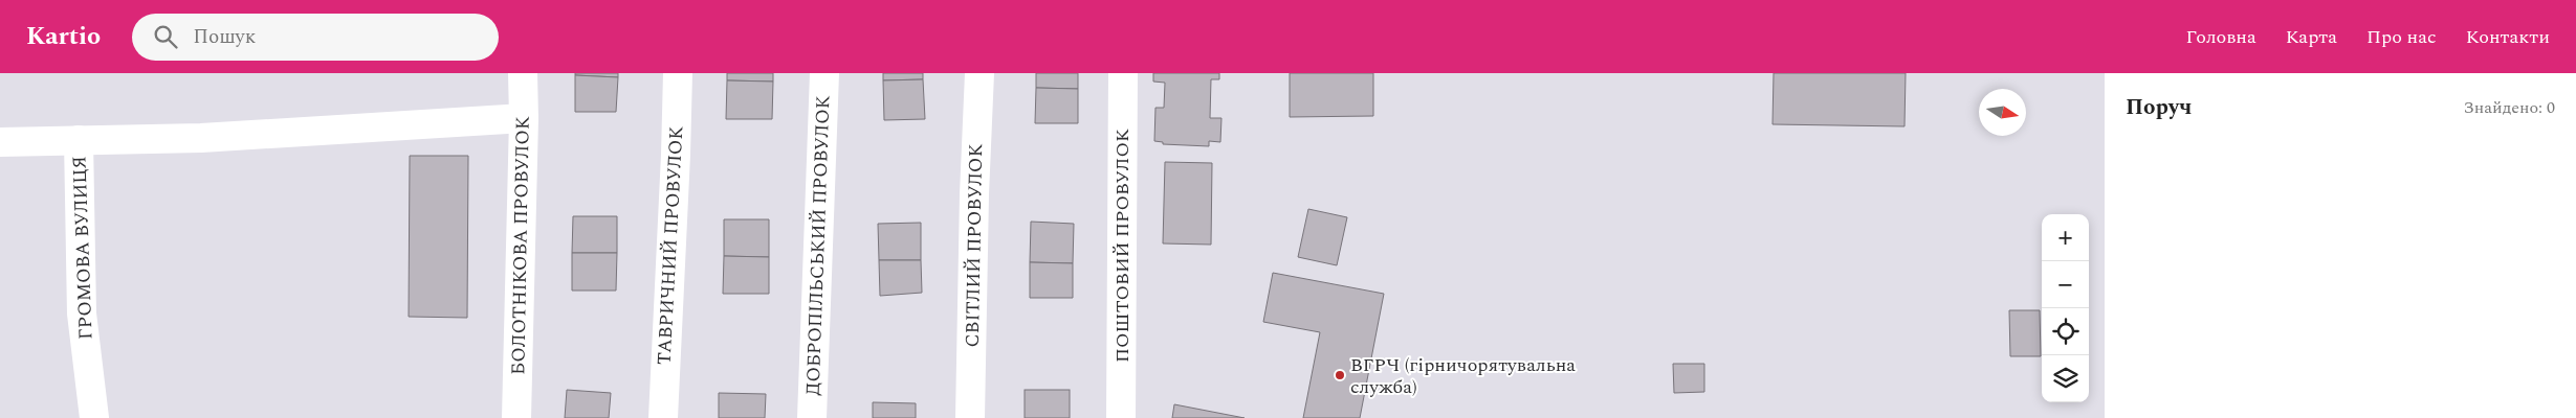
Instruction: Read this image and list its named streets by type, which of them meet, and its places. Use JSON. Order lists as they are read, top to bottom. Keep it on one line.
{"streets":{"street":["БОЛОТНІКОВА ПРОВУЛОК","ТАВРИЧНИЙ ПРОВУЛОК","ДОБРОПІЛЬСЬКИЙ ПРОВУЛОК","СВІТЛИЙ ПРОВУЛОК","ПОШТОВИЙ ПРОВУЛОК","ГРОМОВА ВУЛИЦЯ"]},"places":["ВГРЧ (гірничорятувальна служба)"],"north":"right","page":{"header":"Kartio","search":"Пошук","nav":["Головна","Карта","Про нас","Контакти"],"heading":["Поруч","Знайдено: 0"],"map_buttons":["+","−"]}}
